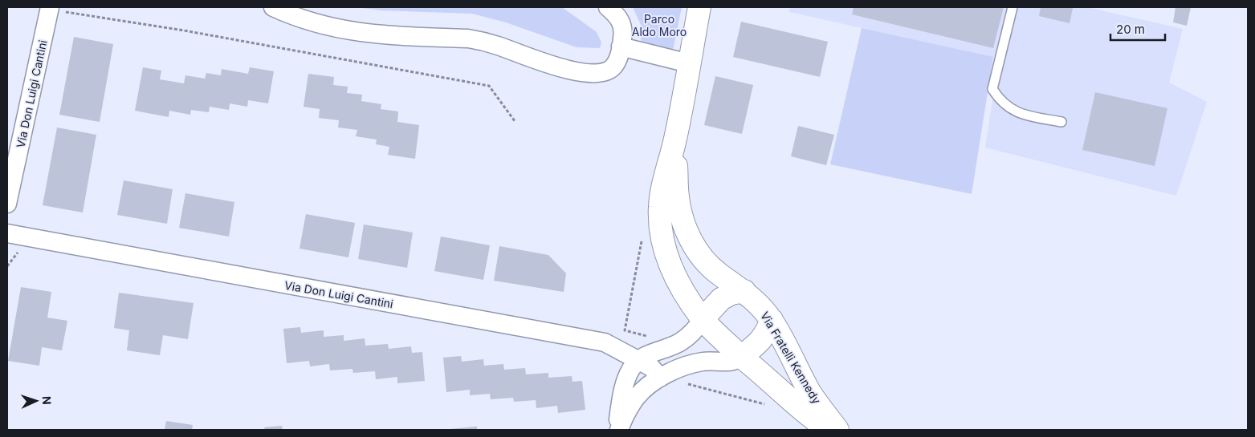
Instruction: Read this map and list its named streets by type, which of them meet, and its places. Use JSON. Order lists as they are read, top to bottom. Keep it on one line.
{"streets":{"street":["Via Don Luigi Cantini","Via Fratelli Kennedy"]},"parks":["Parco Aldo Moro"],"scale_bar":"20 m","north":"right"}
